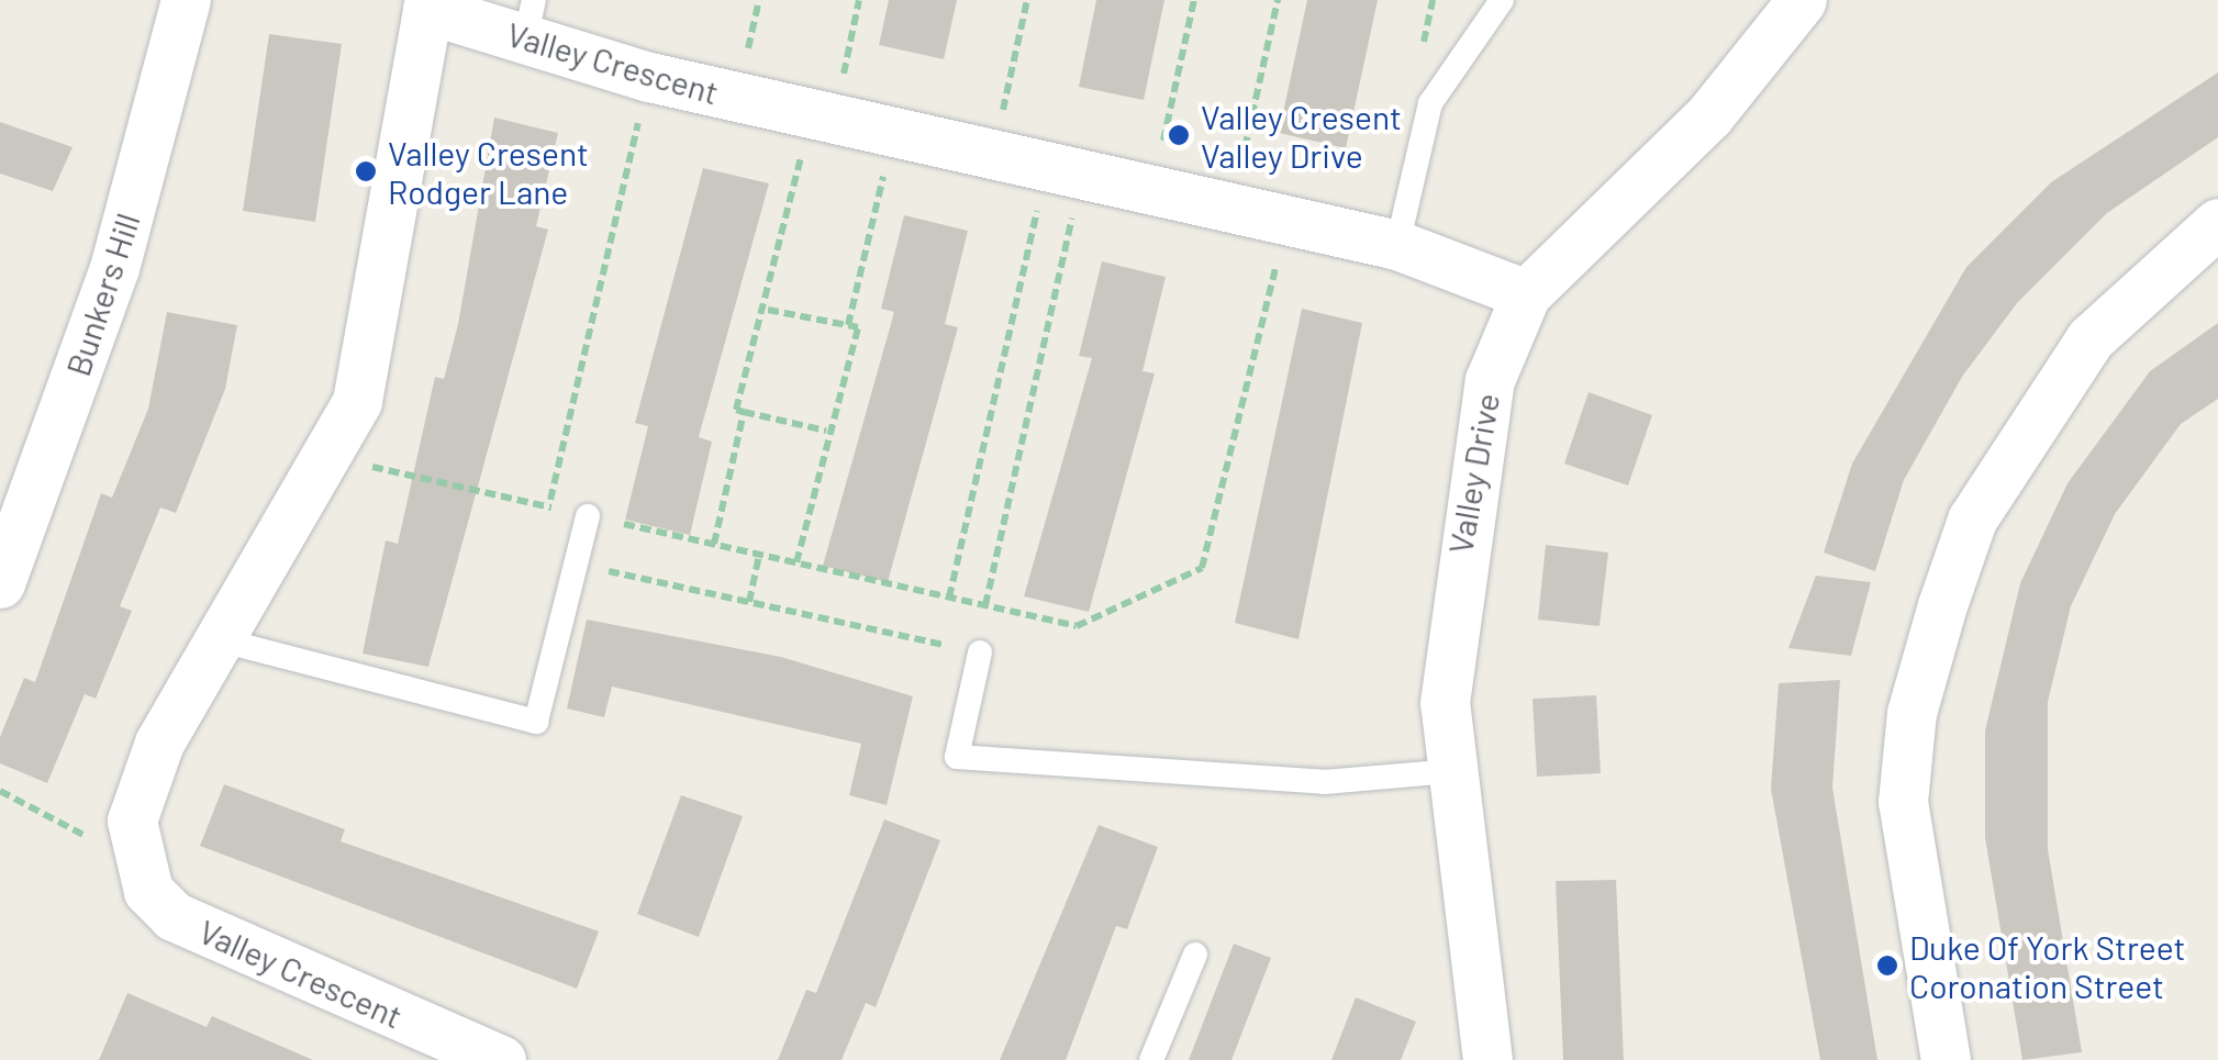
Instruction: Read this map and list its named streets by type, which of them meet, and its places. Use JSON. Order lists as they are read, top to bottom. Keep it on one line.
{"streets":{"street":["Valley Crescent","Bunkers Hill","Valley Drive"]},"crossings":[["Valley Crescent","Valley Drive"]],"places":["Valley Cresent Valley Drive","Valley Cresent Rodger Lane","Duke Of York Street Coronation Street"]}
